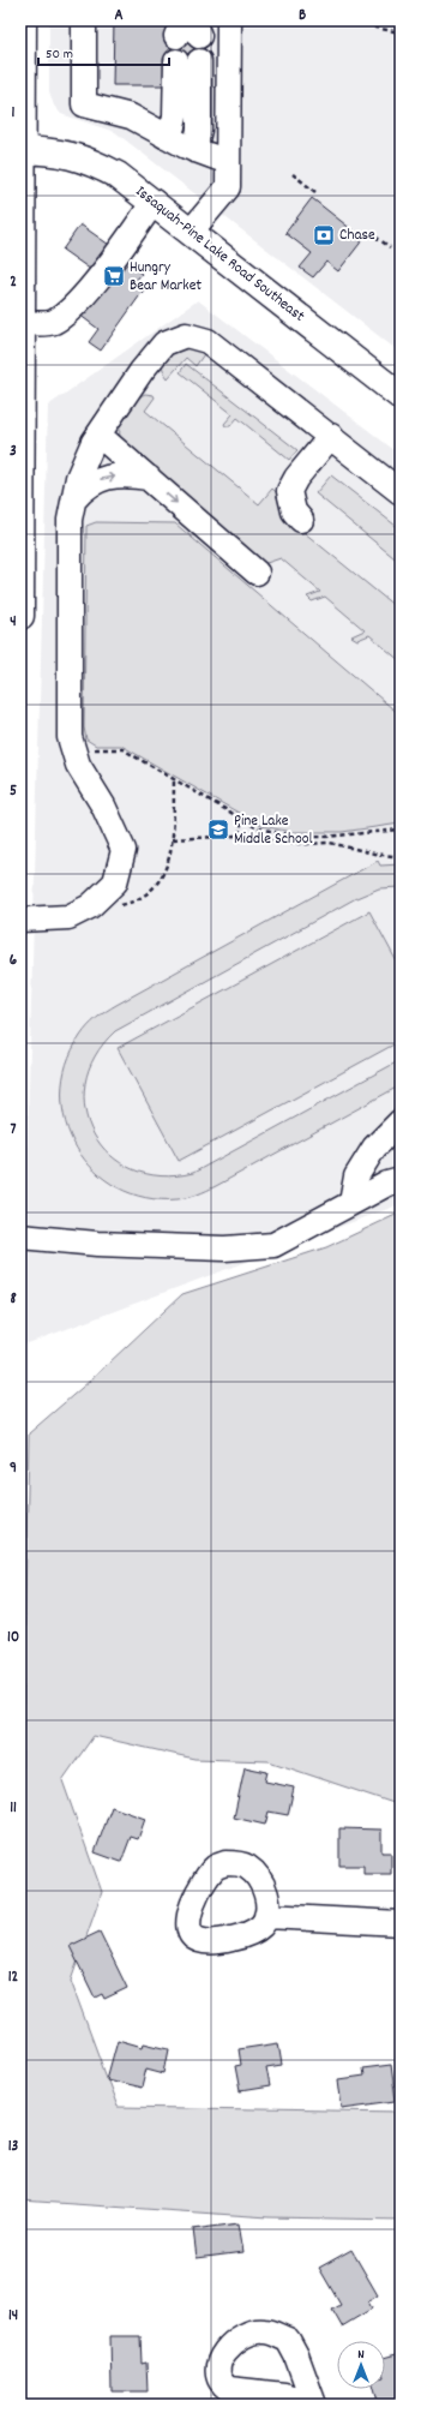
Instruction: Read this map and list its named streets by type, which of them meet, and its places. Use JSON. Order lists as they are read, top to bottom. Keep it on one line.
{"streets":{"main road":["Issaquah-Pine Lake Road Southeast"]},"places":{"bank":["Chase"],"supermarket":["Hungry Bear Market"],"school or university":["Pine Lake Middle School"]},"scale_bar":"50 m","north":"top","grid":{"columns":["A","B"],"rows":["1","2","3","4","5","6","7","8","9","10","11","12","13","14"]}}
